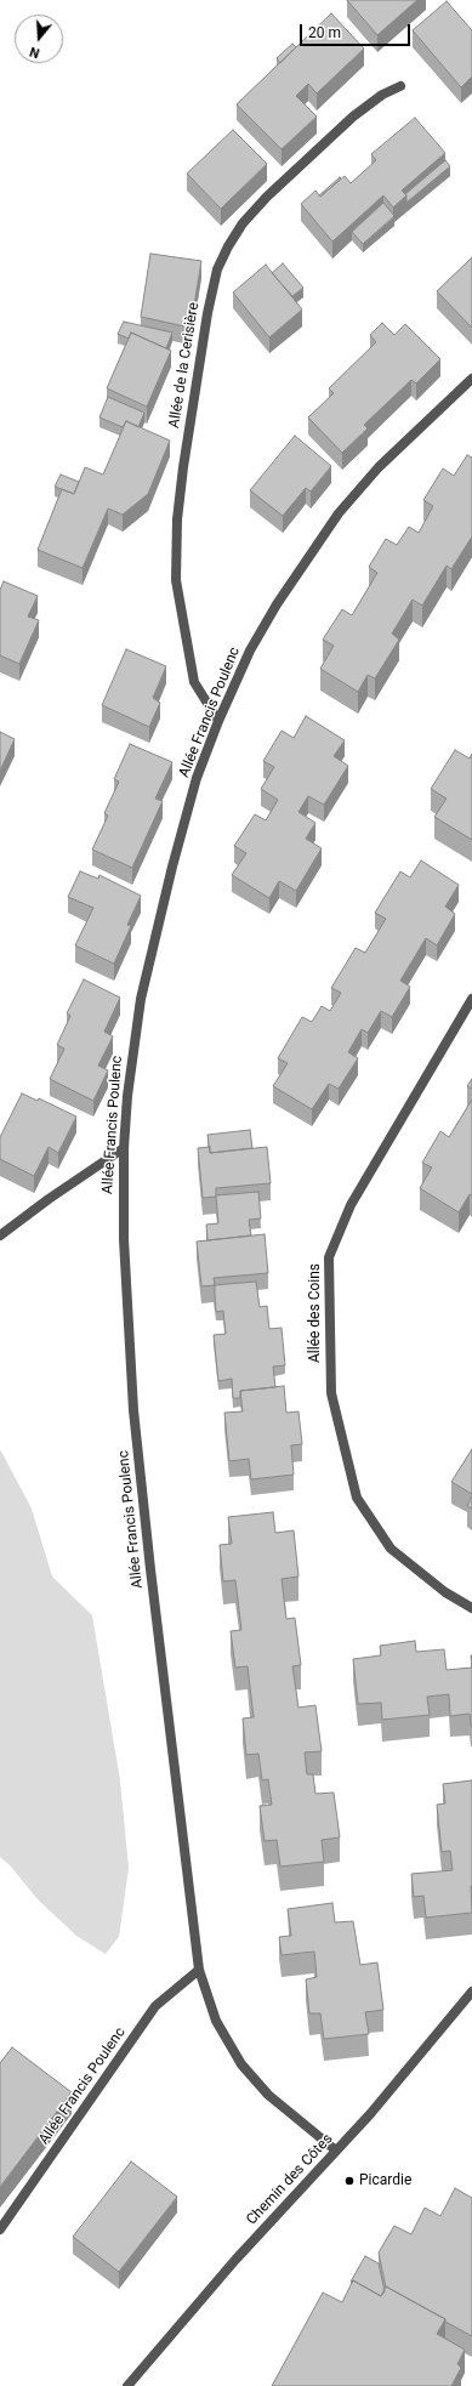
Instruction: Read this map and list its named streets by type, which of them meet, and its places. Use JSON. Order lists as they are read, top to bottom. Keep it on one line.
{"streets":{"street":["Allée de la Cerisière","Allée Francis Poulenc","Allée des Coins","Chemin des Côtes"]},"crossings":[["Allée de la Cerisière","Allée Francis Poulenc"],["Allée Francis Poulenc","Chemin des Côtes"]],"places":["Picardie"],"scale_bar":"20 m","north":"bottom"}
